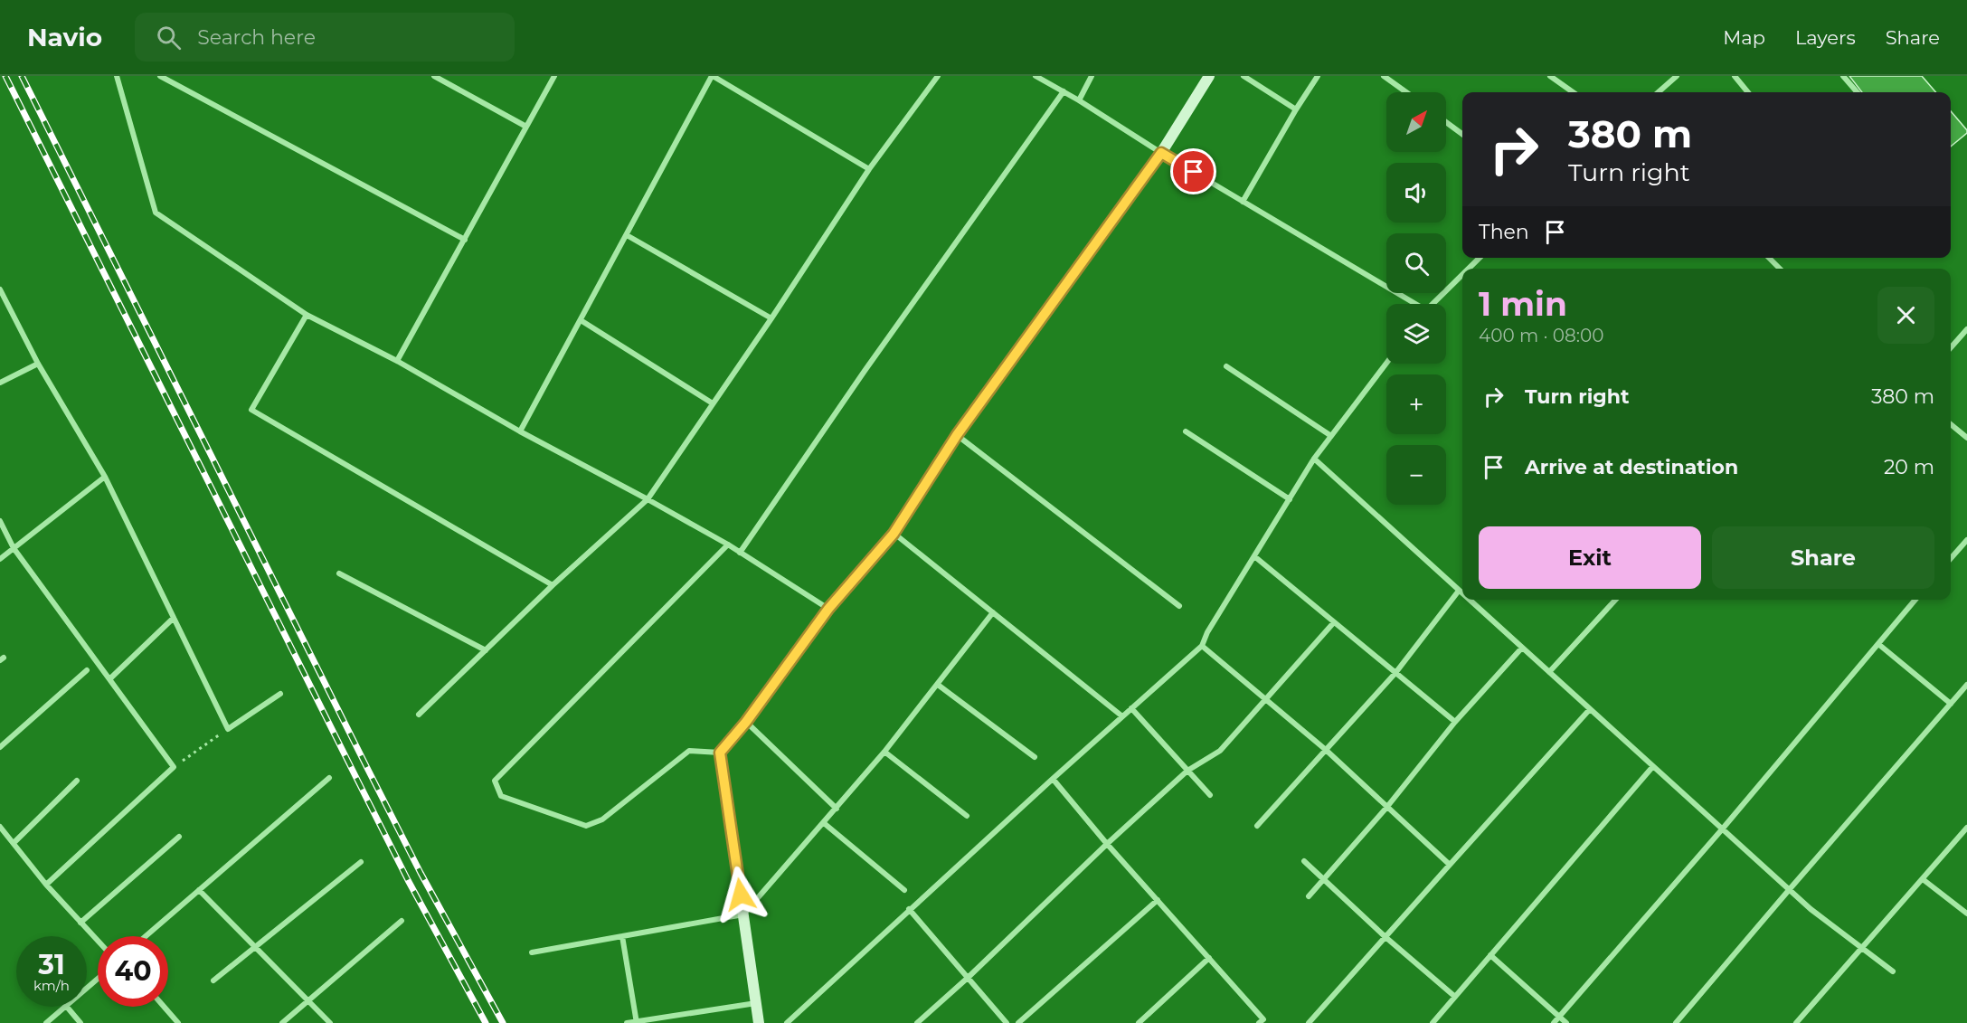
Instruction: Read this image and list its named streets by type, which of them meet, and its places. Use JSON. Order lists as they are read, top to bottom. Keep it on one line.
{"north":"top right","page":{"header":"Navio","search":"Search here","nav":["Map","Layers","Share"],"map_buttons":["+","−"],"turn":["380 m","Turn right"],"then":"Then","heading":["1 min","400 m · 08:00"],"list":[{"name":"Turn right","value":"380 m"},{"name":"Arrive at destination","value":"20 m"}],"buttons":["Exit","Share"],"speed":"31 km/h","limit":"40"}}
